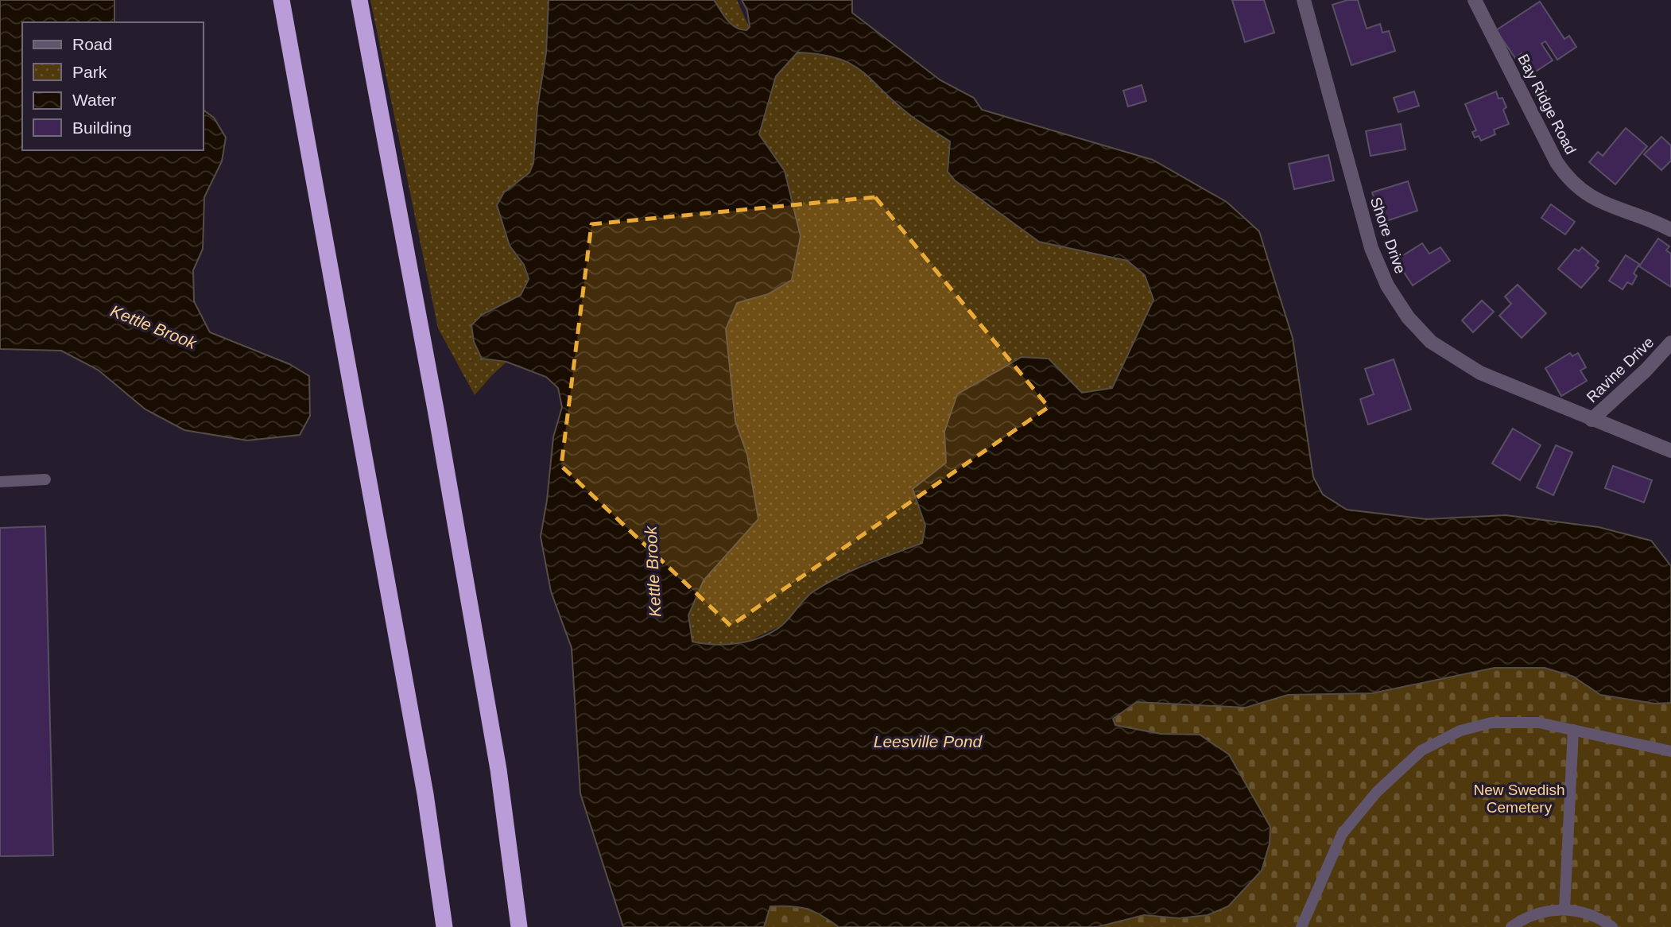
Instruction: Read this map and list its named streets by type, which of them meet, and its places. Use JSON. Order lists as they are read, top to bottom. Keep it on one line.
{"streets":{"street":["Bay Ridge Road","Shore Drive","Ravine Drive"]},"crossings":[["Shore Drive","Ravine Drive"]],"water":["Kettle Brook","Leesville Pond"],"parks":["New Swedish Cemetery"],"legend":["Road","Park","Water","Building"]}
